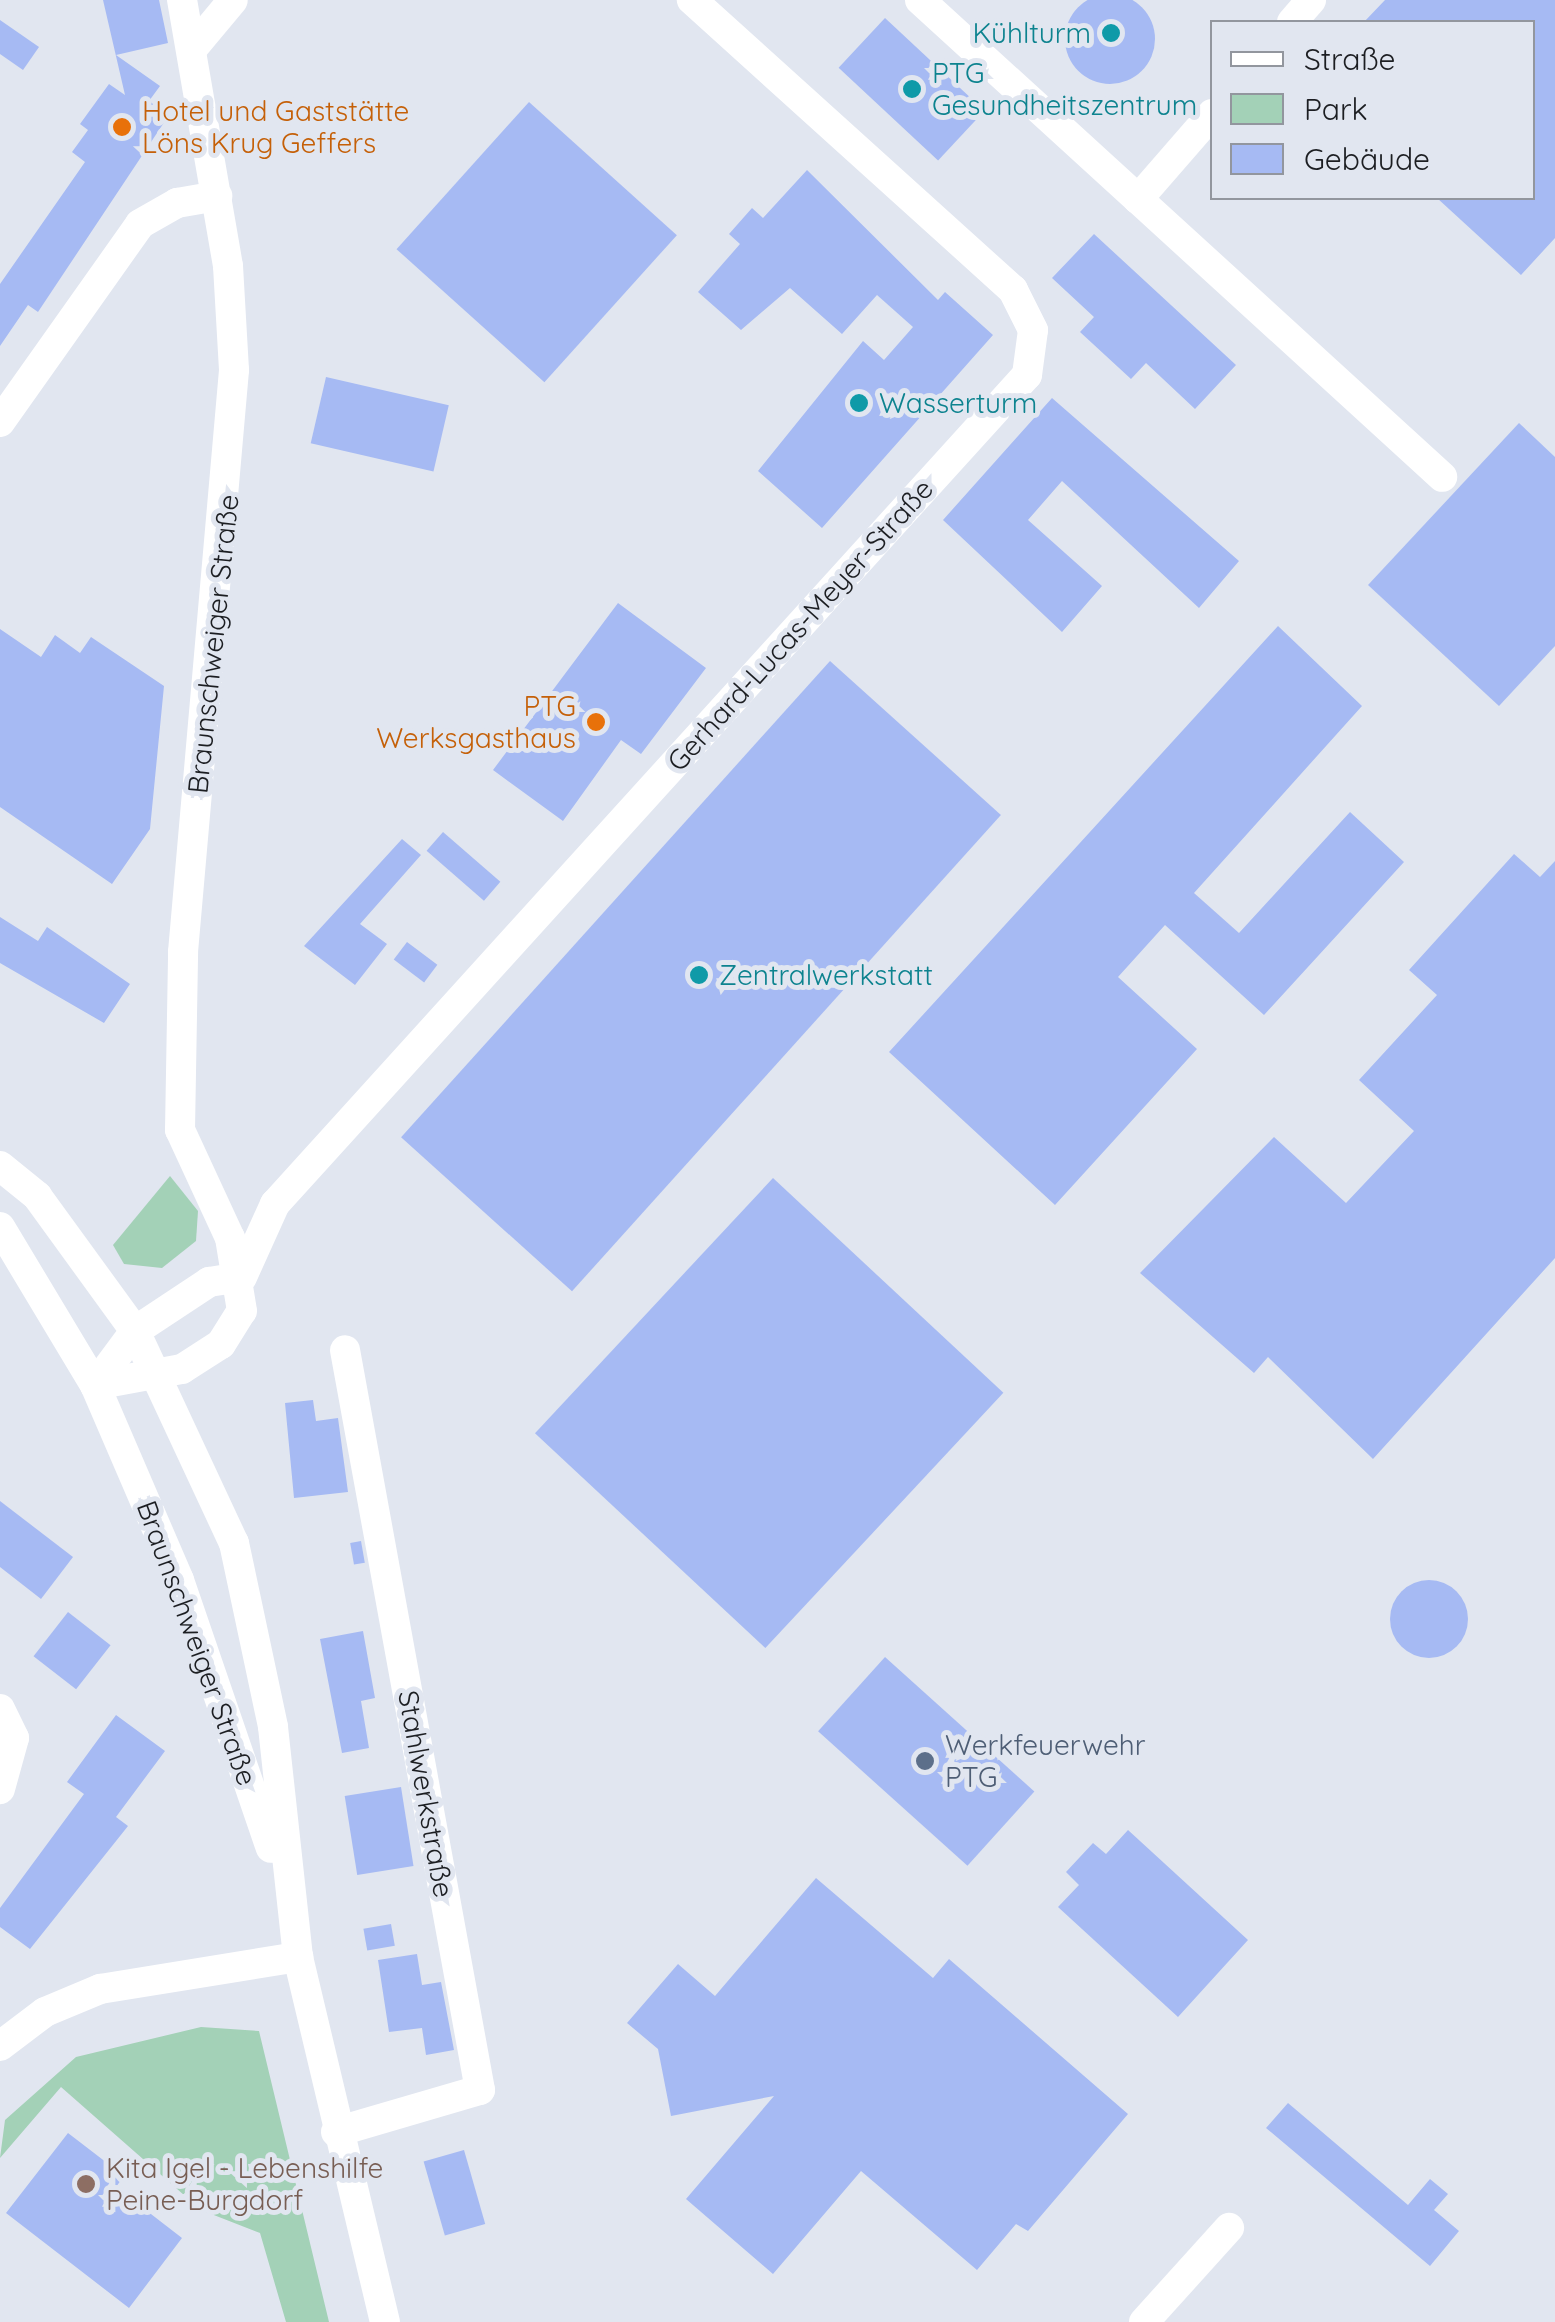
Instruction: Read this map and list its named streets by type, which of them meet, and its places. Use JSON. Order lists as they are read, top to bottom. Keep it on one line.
{"streets":{"street":["Gerhard-Lucas-Meyer-Straße","Braunschweiger Straße","Stahlwerkstraße"]},"crossings":[["Gerhard-Lucas-Meyer-Straße","Braunschweiger Straße"],["Braunschweiger Straße","Stahlwerkstraße"]],"places":["Kühlturm","PTG Gesundheitszentrum","Hotel und Gaststätte Löns Krug Geffers","Wasserturm","PTG Werksgasthaus","Zentralwerkstatt","Werkfeuerwehr PTG","Kita Igel - Lebenshilfe Peine-Burgdorf"],"legend":["Straße","Park","Gebäude"]}
